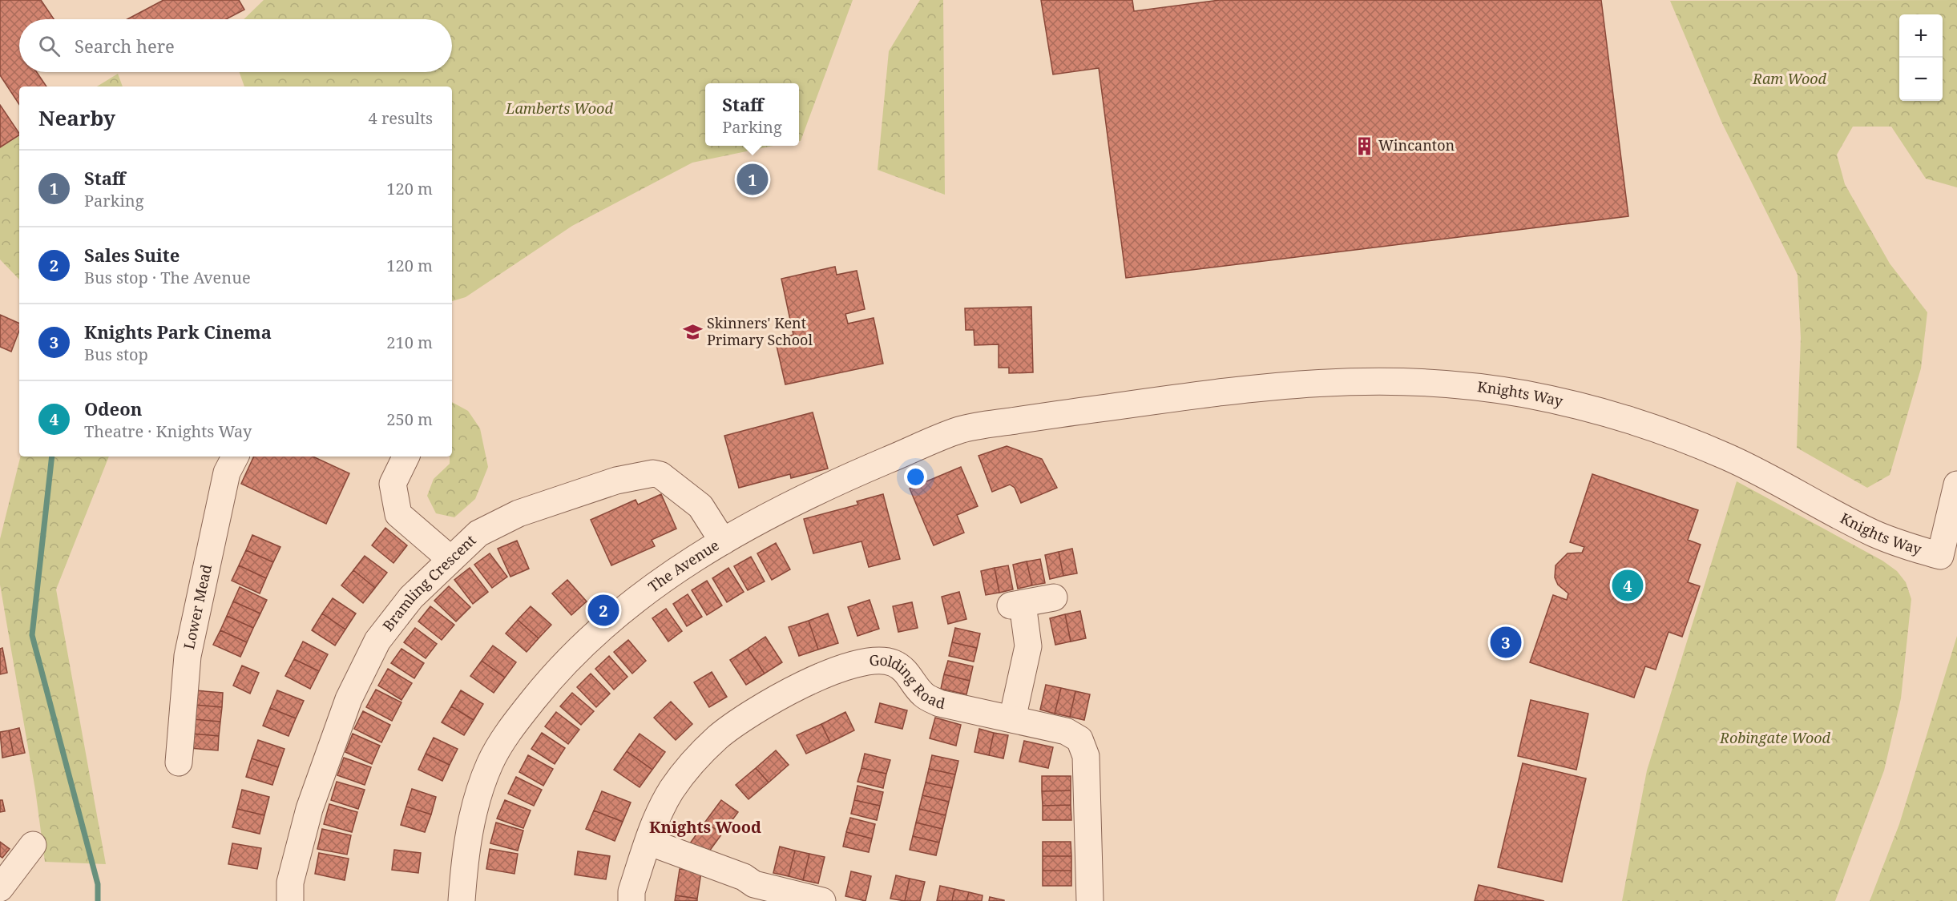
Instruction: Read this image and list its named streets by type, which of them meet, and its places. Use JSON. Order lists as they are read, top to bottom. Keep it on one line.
{"streets":{"street":["Knights Way","The Avenue","Bramling Crescent","Lower Mead","Golding Road"]},"crossings":[["Knights Way","The Avenue"],["The Avenue","Bramling Crescent"]],"districts":["Knights Wood"],"parks":["Ram Wood","Lamberts Wood","Robingate Wood"],"places":{"building":["Wincanton"],"school or university":["Skinners' Kent Primary School"]},"page":{"map_buttons":["+","−"],"search":"Search here","popup":["Staff","Parking"],"heading":["Nearby","4 results"],"list":[{"mark":"1","name":"Staff","note":"Parking","value":"120 m"},{"mark":"2","name":"Sales Suite","note":"Bus stop · The Avenue","value":"120 m"},{"mark":"3","name":"Knights Park Cinema","note":"Bus stop","value":"210 m"},{"mark":"4","name":"Odeon","note":"Theatre · Knights Way","value":"250 m"}],"pins":["1","4","2","3"]}}
